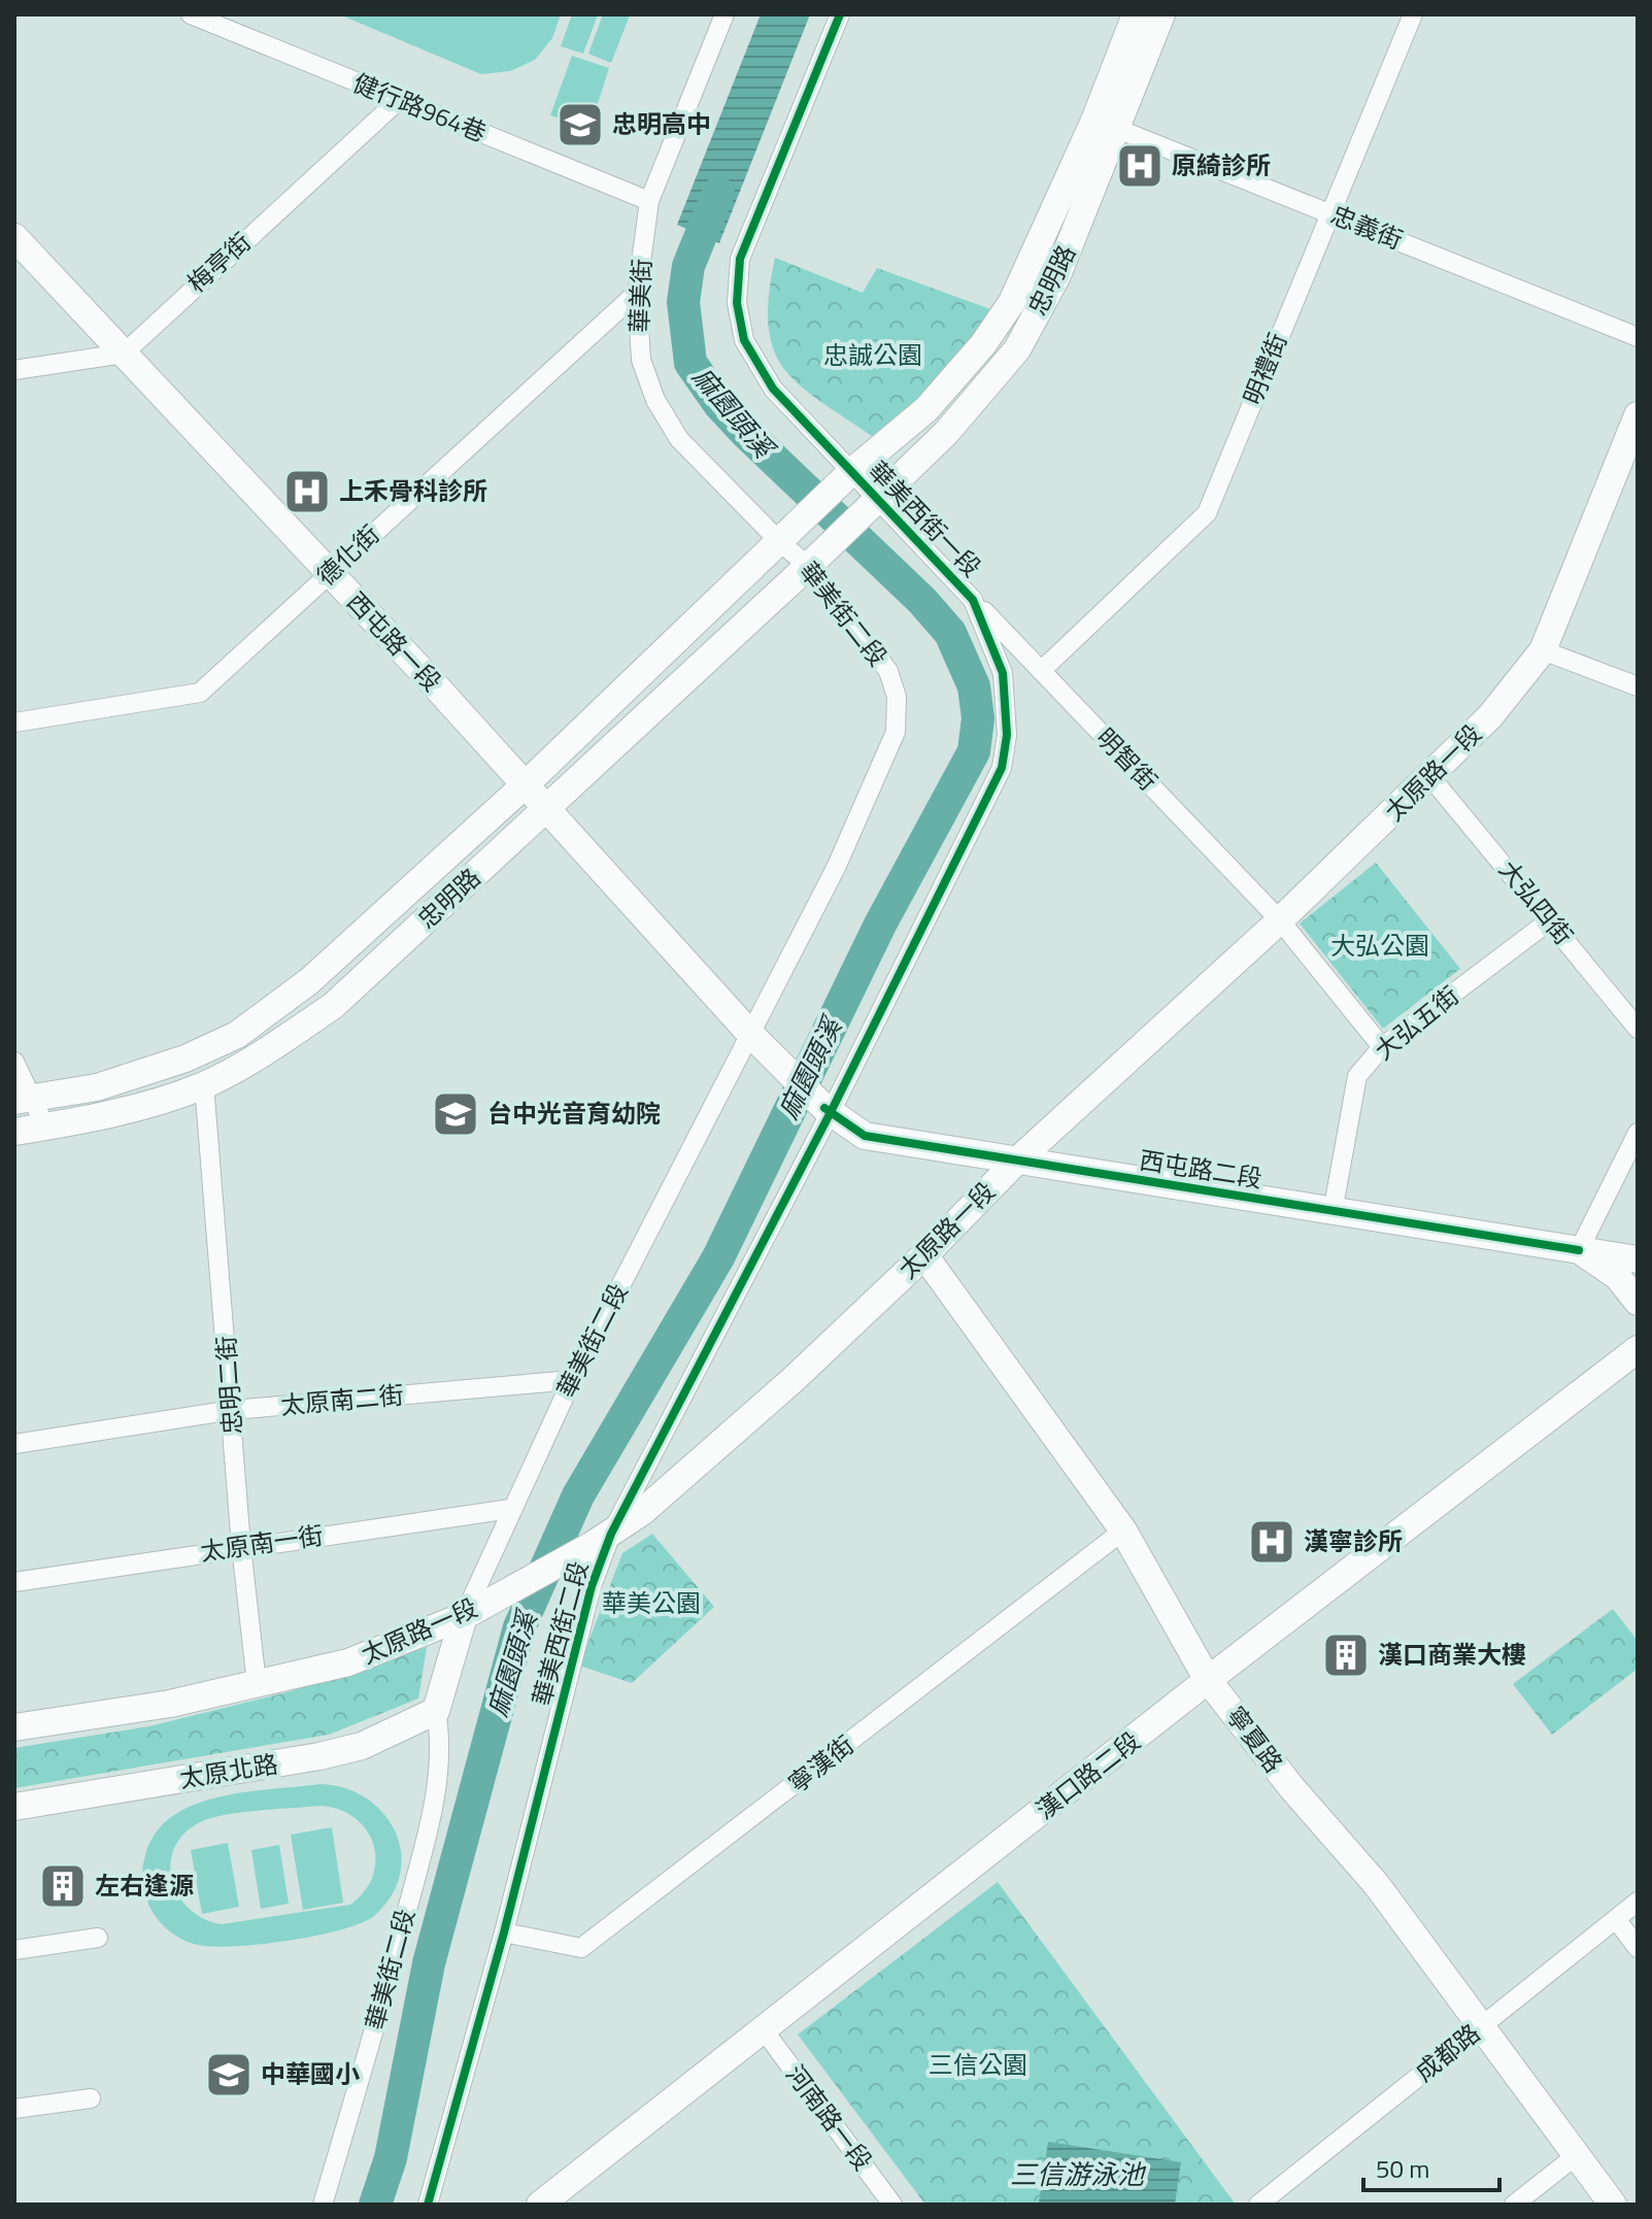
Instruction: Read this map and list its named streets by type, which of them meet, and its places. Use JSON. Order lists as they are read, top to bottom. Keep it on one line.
{"streets":{"street":["健行路964巷","忠義街","梅亭街","忠明路","華美街","明禮街","華美西街一段","德化街","華美街二段","西屯路一段","明智街","太原路一段","大弘四街","大弘五街","西屯路二段","忠明二街","太原南二街","太原南一街","華美西街二段","寧夏路","寧漢街","太原北路","漢口路二段","成都路","河南路一段"]},"crossings":[["健行路964巷","梅亭街"],["健行路964巷","華美街"],["忠義街","忠明路"],["忠義街","明禮街"],["梅亭街","西屯路一段"],["忠明路","華美街"],["忠明路","華美西街一段"],["忠明路","華美街二段"],["忠明路","西屯路一段"],["忠明路","忠明二街"],["華美街","德化街"],["華美街","華美街二段"],["明禮街","明智街"],["華美西街一段","西屯路一段"],["華美西街一段","明智街"],["華美西街一段","西屯路二段"],["華美西街一段","華美西街二段"],["德化街","西屯路一段"],["華美街二段","西屯路一段"],["華美街二段","太原路一段"],["華美街二段","太原南二街"],["華美街二段","太原南一街"],["華美街二段","太原北路"],["西屯路一段","西屯路二段"],["西屯路一段","華美西街二段"],["明智街","太原路一段"],["明智街","大弘五街"],["太原路一段","大弘四街"],["太原路一段","西屯路二段"],["太原路一段","忠明二街"],["太原路一段","華美西街二段"],["太原路一段","寧夏路"],["大弘四街","大弘五街"],["大弘五街","西屯路二段"],["西屯路二段","華美西街二段"],["忠明二街","太原南二街"],["忠明二街","太原南一街"],["華美西街二段","寧漢街"],["寧夏路","寧漢街"],["寧夏路","漢口路二段"],["寧夏路","成都路"],["漢口路二段","河南路一段"]],"water":["麻園頭溪","三信游泳池"],"parks":["忠誠公園","大弘公園","華美公園","三信公園"],"places":{"school or university":["忠明高中","台中光音育幼院","中華國小"],"hospital":["原綺診所","上禾骨科診所","漢寧診所"],"building":["漢口商業大樓","左右逢源"]},"scale_bar":"50 m"}
